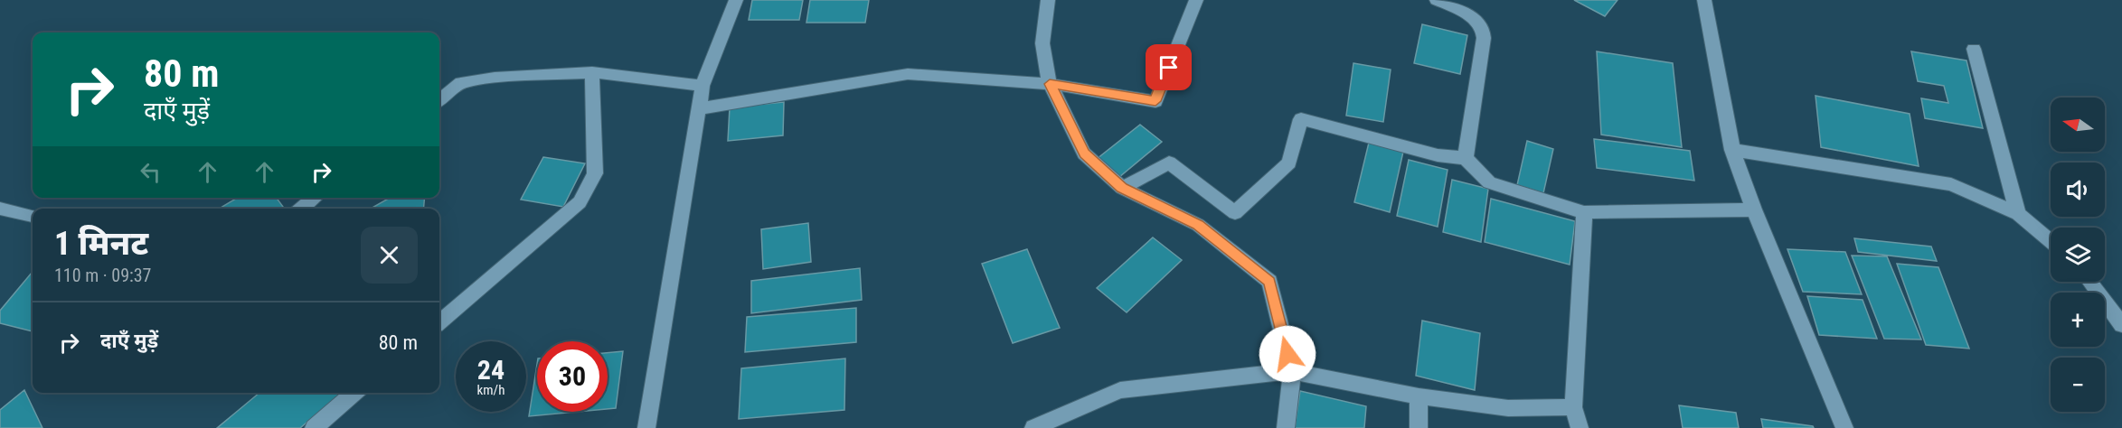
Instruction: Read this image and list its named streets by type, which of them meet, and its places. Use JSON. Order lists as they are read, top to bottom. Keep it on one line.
{"north":"left","page":{"turn":["80 m","दाएँ मुड़ें"],"map_buttons":["+","−"],"heading":["1 मिनट","110 m · 09:37"],"list":[{"name":"दाएँ मुड़ें","value":"80 m"}],"speed":"24 km/h","limit":"30"}}
